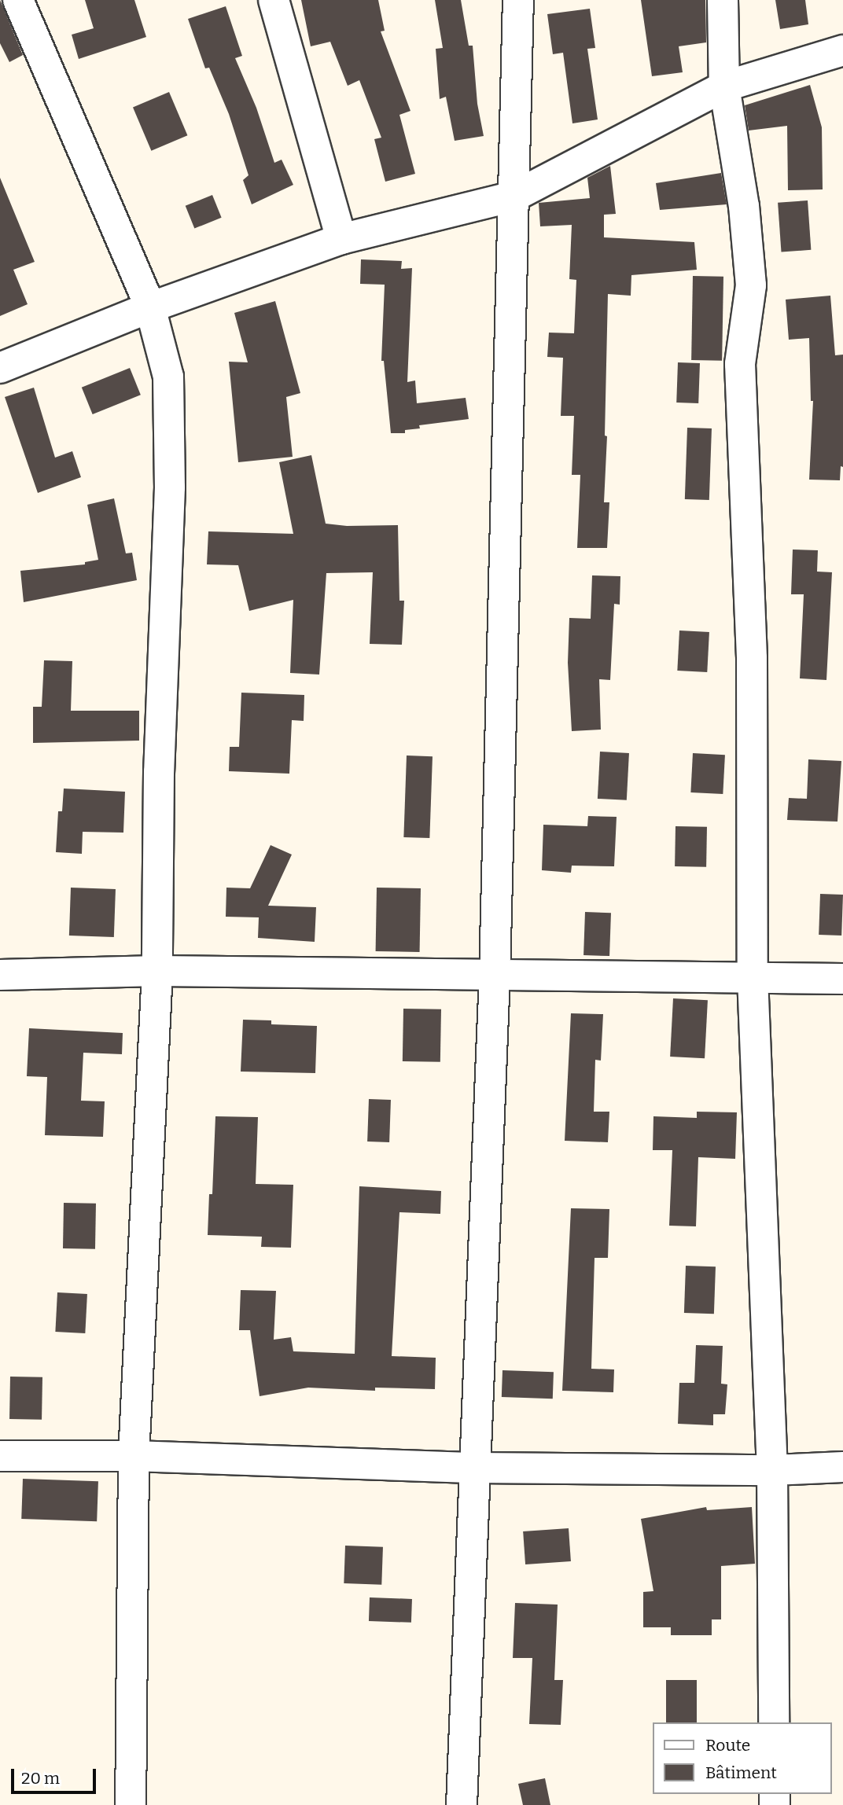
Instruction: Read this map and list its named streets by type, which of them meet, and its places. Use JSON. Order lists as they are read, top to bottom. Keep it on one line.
{"legend":["Route","Bâtiment"],"scale_bar":"20 m"}
